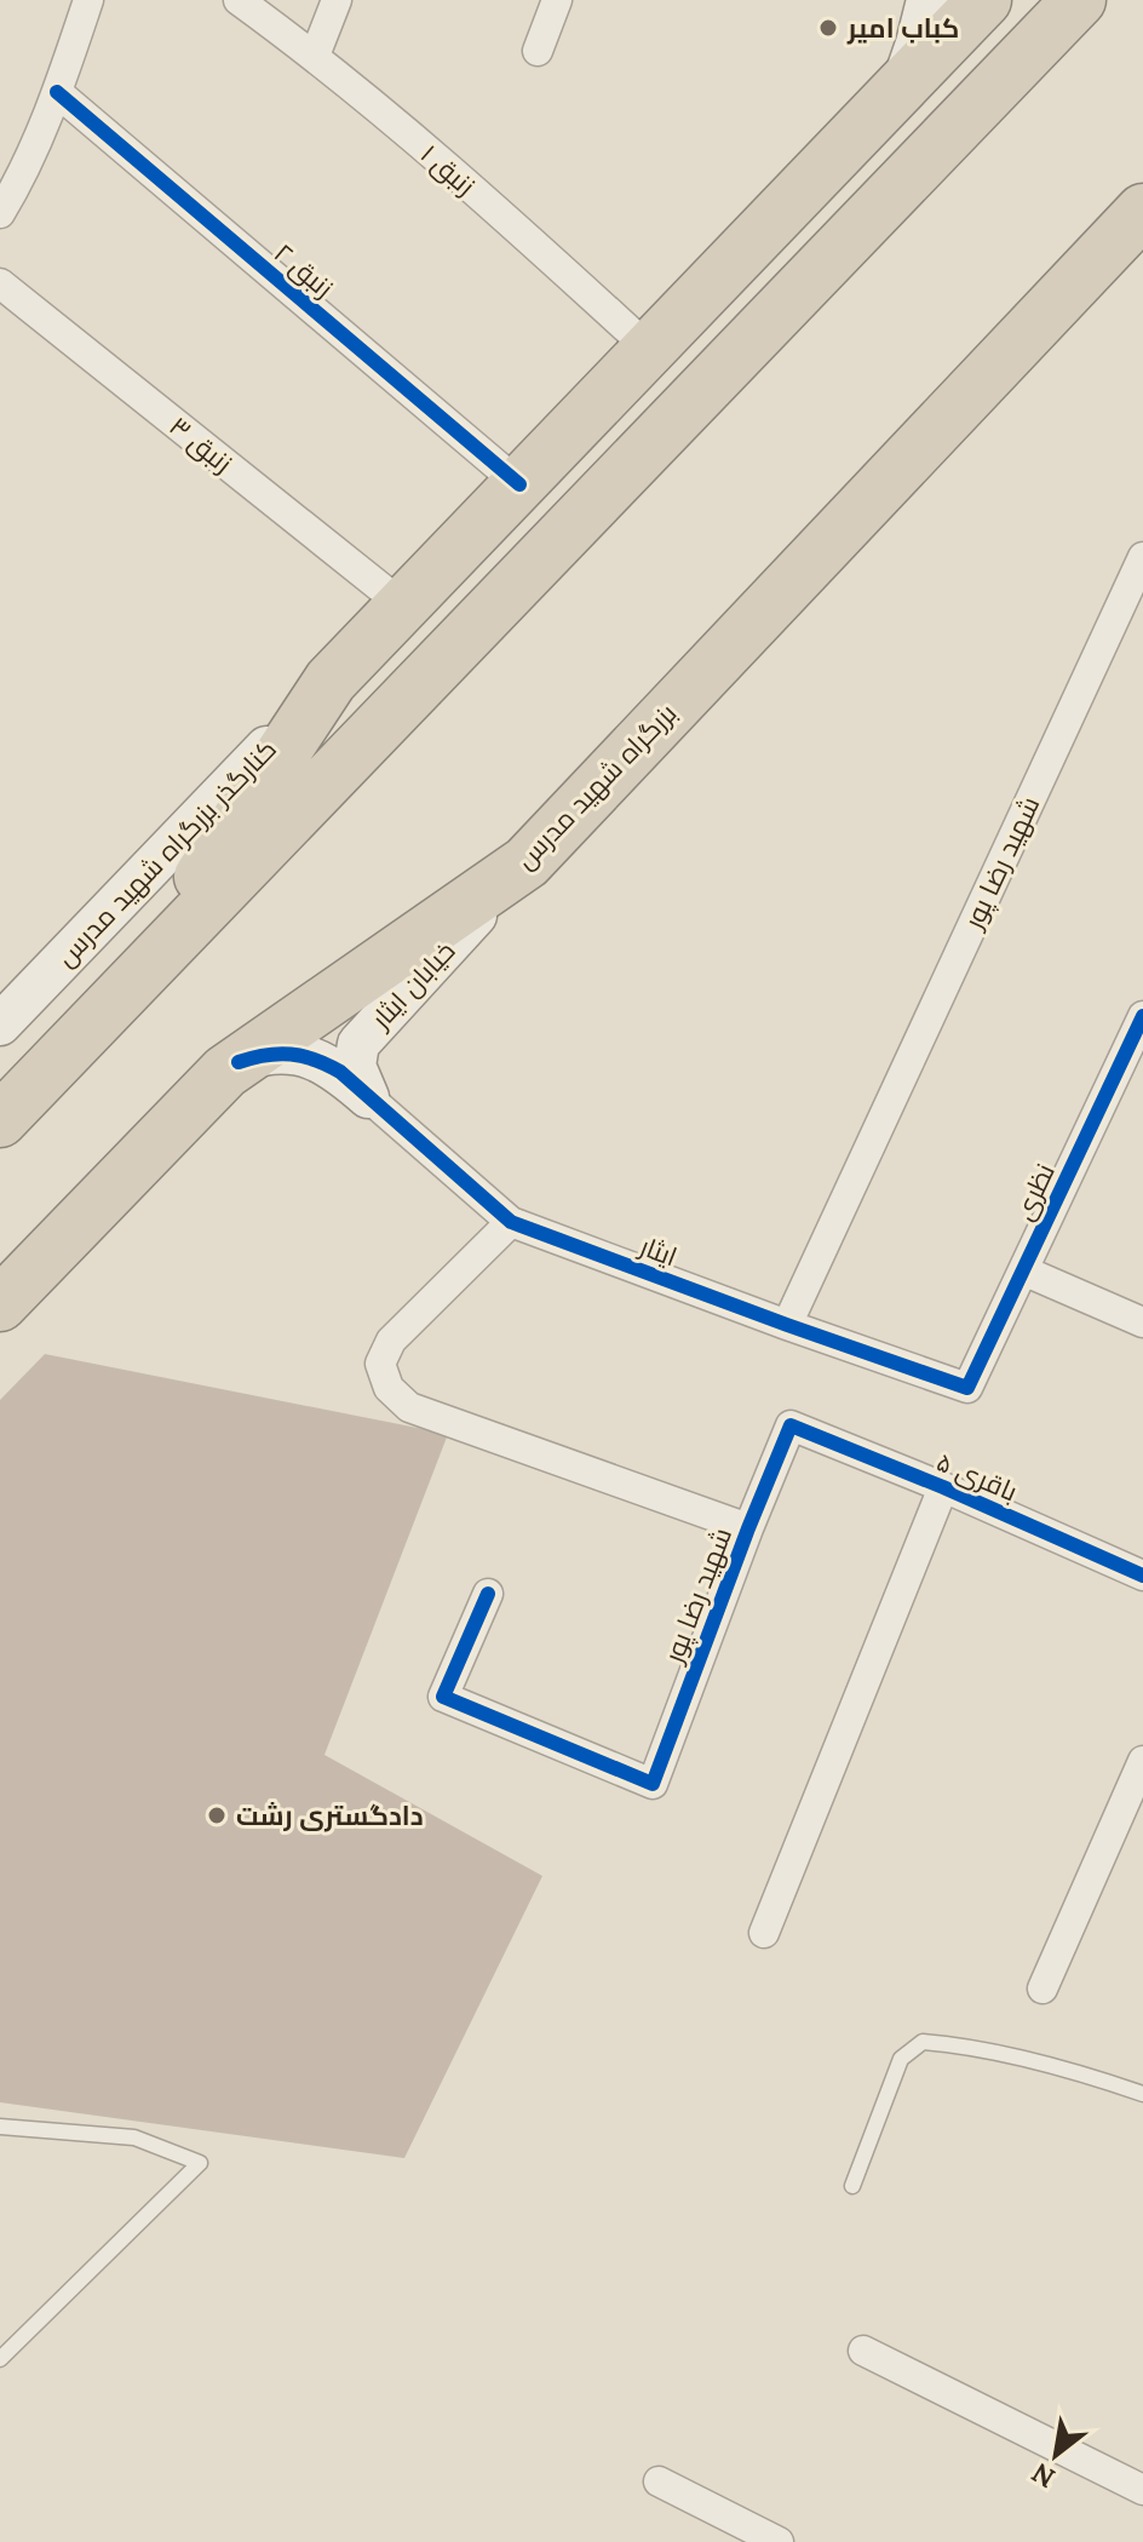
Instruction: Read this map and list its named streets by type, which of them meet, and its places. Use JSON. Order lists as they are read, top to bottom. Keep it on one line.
{"streets":{"highway":["بزرگراه شهید مدرس"],"street":["زنبق ۱","زنبق ۲","زنبق ۳","کنارگذر بزرگراه شهید مدرس","شهید رضا پور","خیابان ایثار","نظری","ایثار","باقری ۵"]},"crossings":[["بزرگراه شهید مدرس","خیابان ایثار"],["شهید رضا پور","ایثار"],["شهید رضا پور","باقری ۵"],["خیابان ایثار","ایثار"],["نظری","ایثار"]],"places":["کباب امیر","دادگستری رشت"],"north":"bottom left"}
